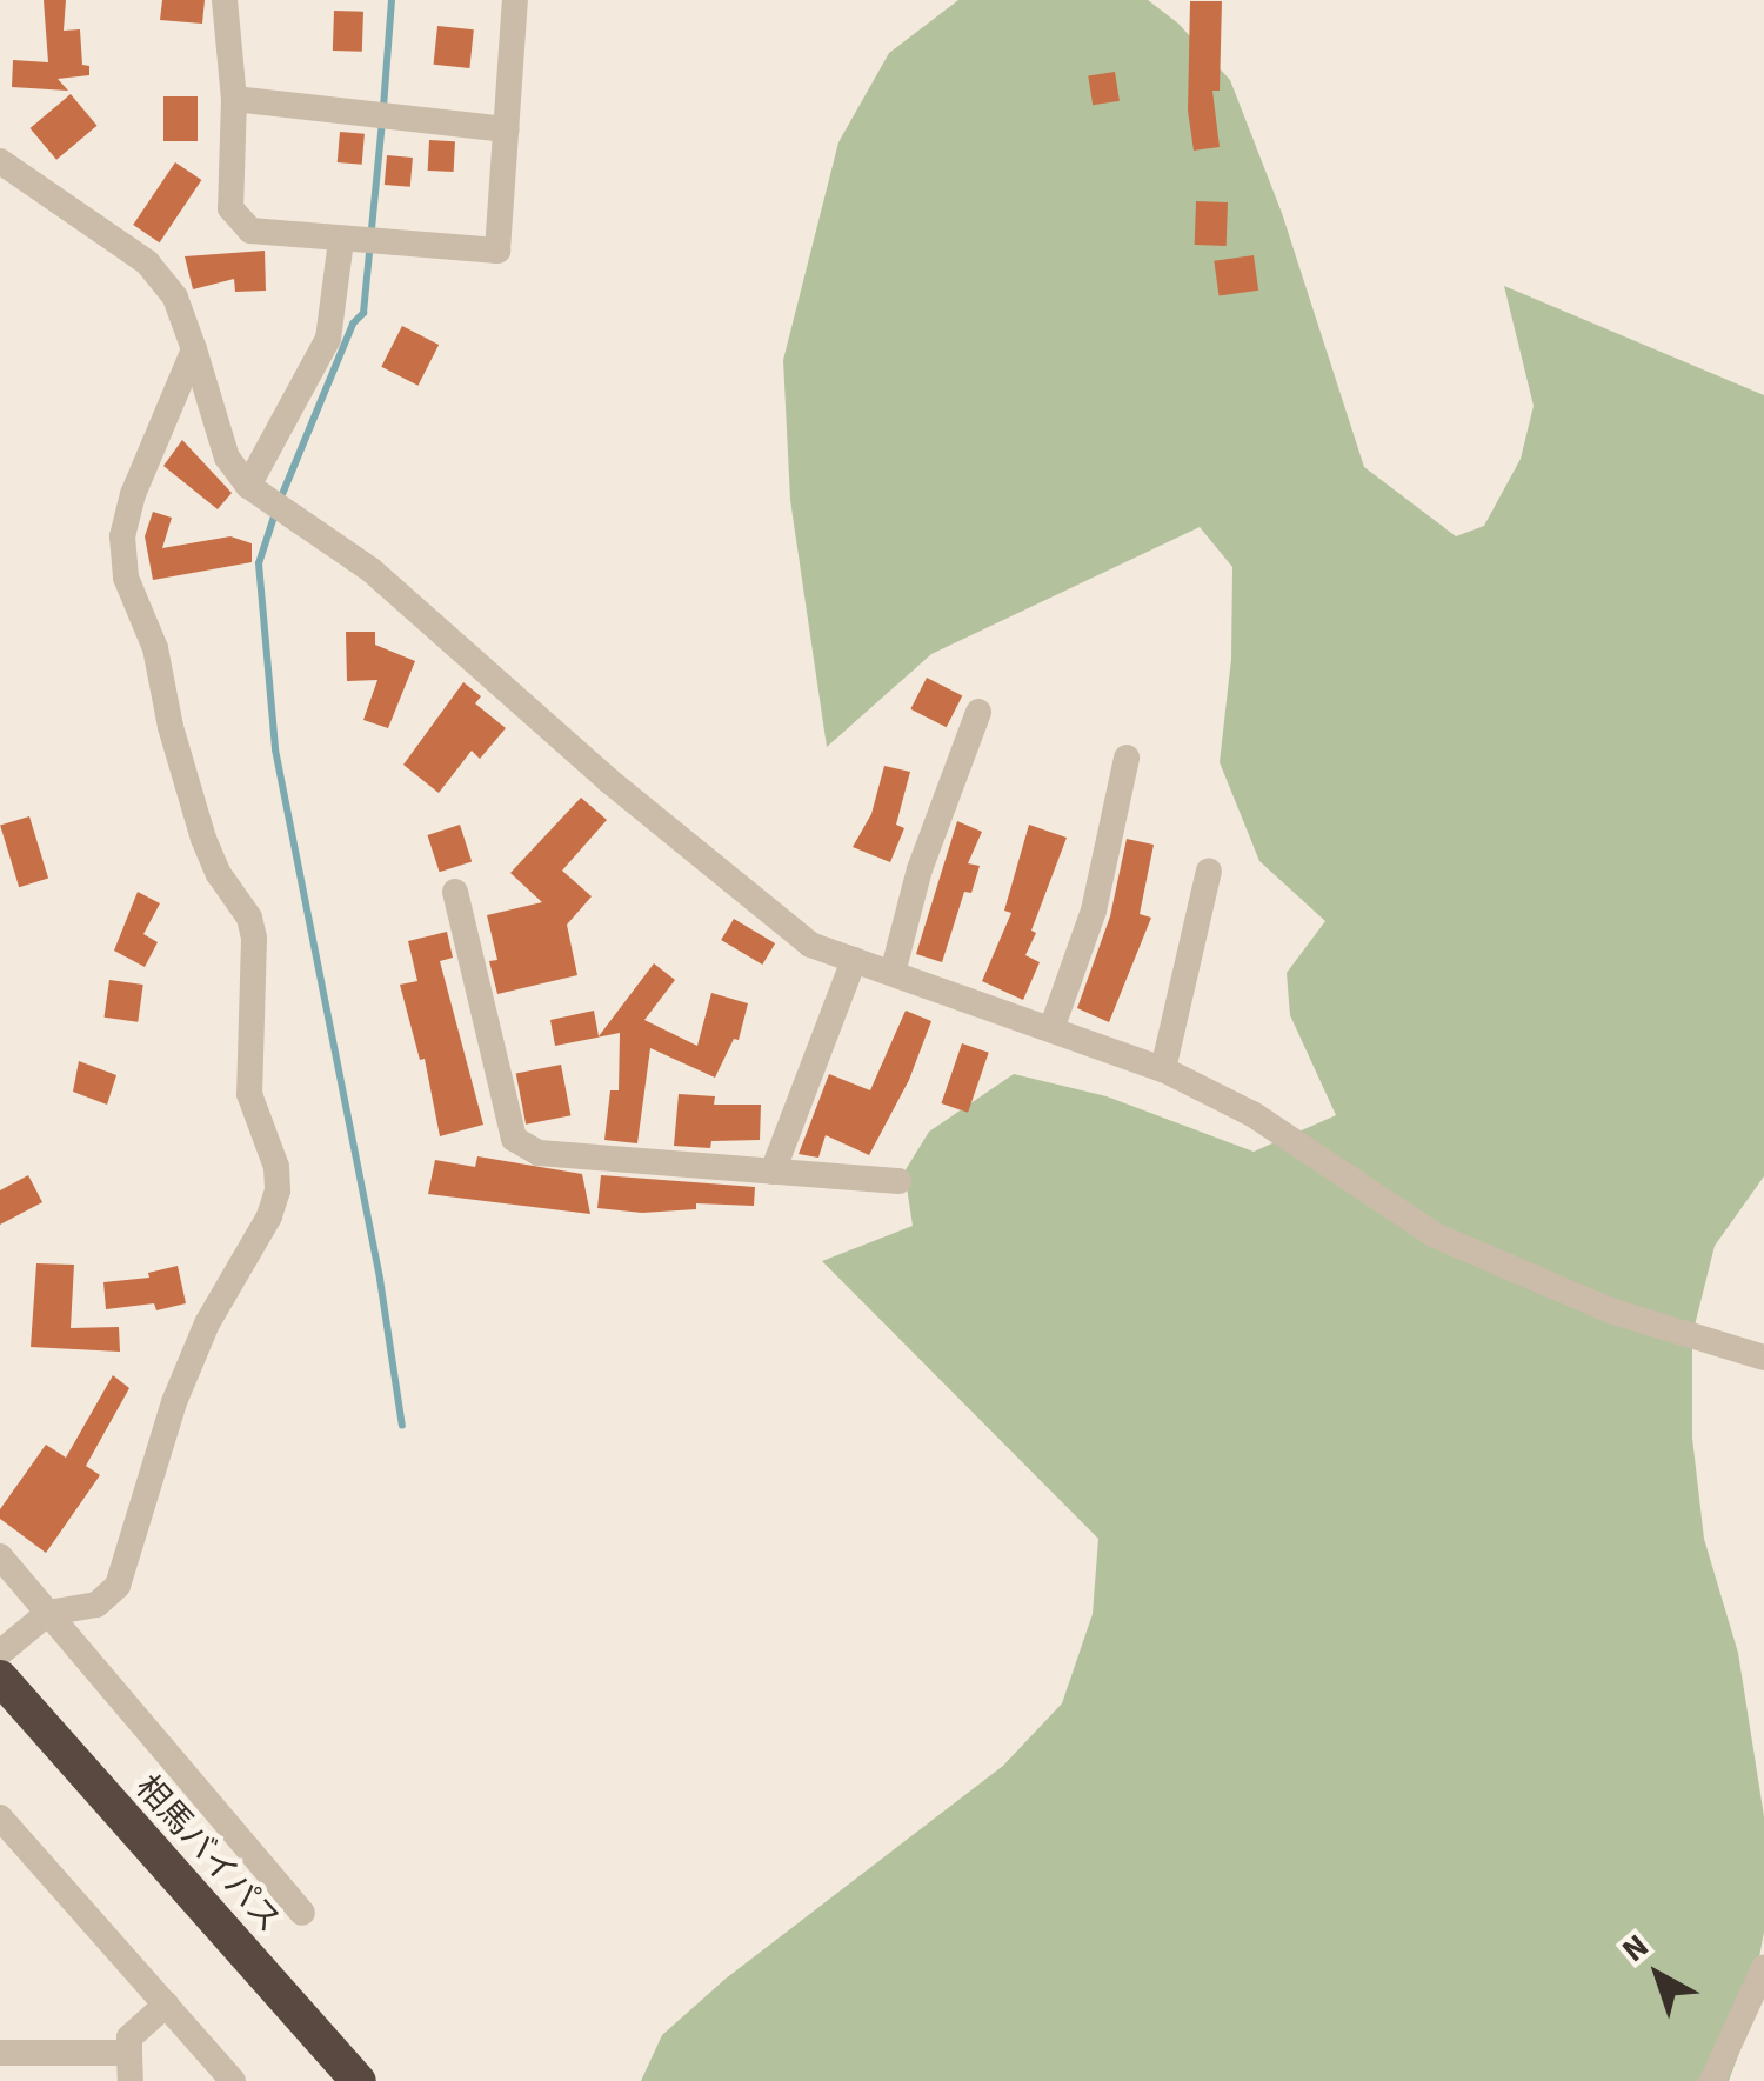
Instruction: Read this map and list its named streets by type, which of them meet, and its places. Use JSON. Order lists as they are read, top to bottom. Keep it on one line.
{"streets":{"highway":["相馬バイパス"]},"north":"top left"}
